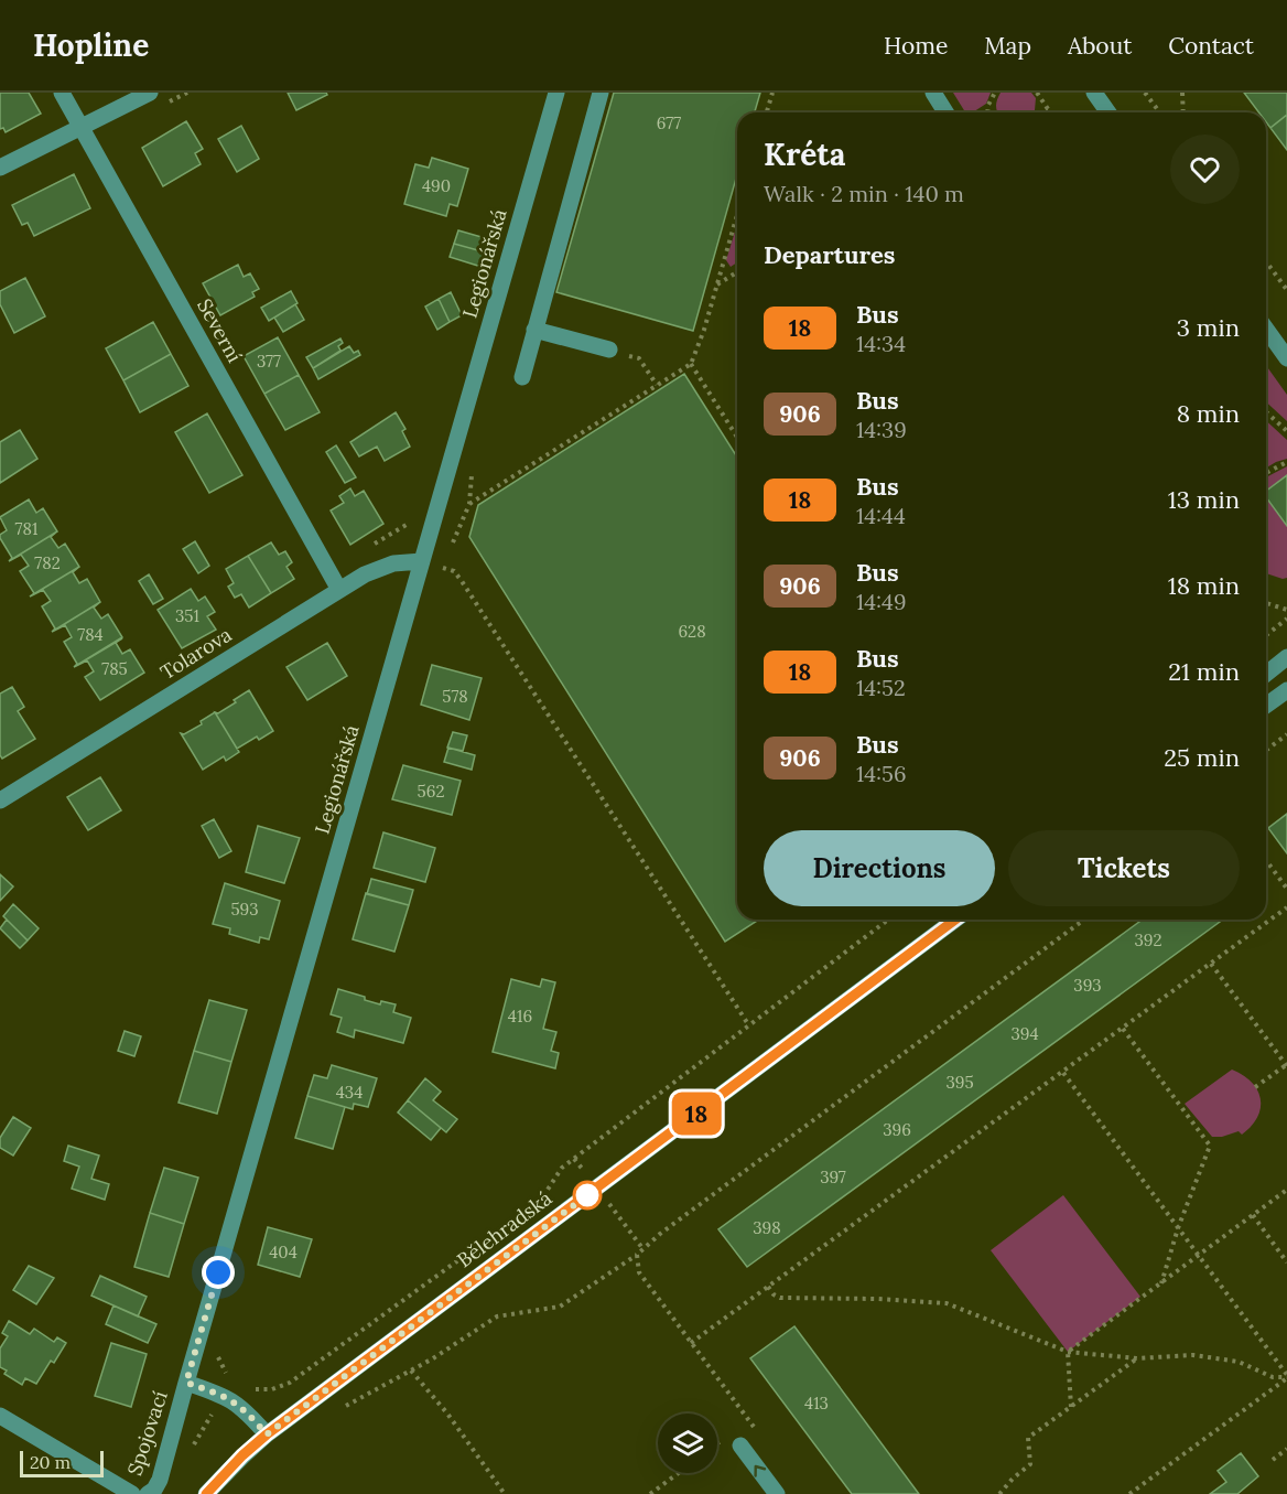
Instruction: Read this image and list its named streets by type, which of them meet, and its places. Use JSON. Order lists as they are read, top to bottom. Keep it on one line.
{"streets":{"street":["Legionářská","Severní","Tolarova","Bělehradská","Spojovací"]},"crossings":[["Legionářská","Tolarova"],["Legionářská","Spojovací"],["Severní","Tolarova"]],"lines":["bus line 18"],"house_numbers":["677","490","377","781","782","351","628","784","785","578","562","593","392","393","416","394","395","434","396","397","398","404","413"],"scale_bar":"20 m","page":{"header":"Hopline","nav":["Home","Map","About","Contact"],"on_map":"18","heading":[["Kréta","Walk · 2 min · 140 m"],"Departures"],"list":[{"mark":"18","name":"Bus","note":"14:34","value":"3 min"},{"mark":"906","name":"Bus","note":"14:39","value":"8 min"},{"mark":"18","name":"Bus","note":"14:44","value":"13 min"},{"mark":"906","name":"Bus","note":"14:49","value":"18 min"},{"mark":"18","name":"Bus","note":"14:52","value":"21 min"},{"mark":"906","name":"Bus","note":"14:56","value":"25 min"}],"buttons":["Directions","Tickets"],"scale":"20 m"}}
